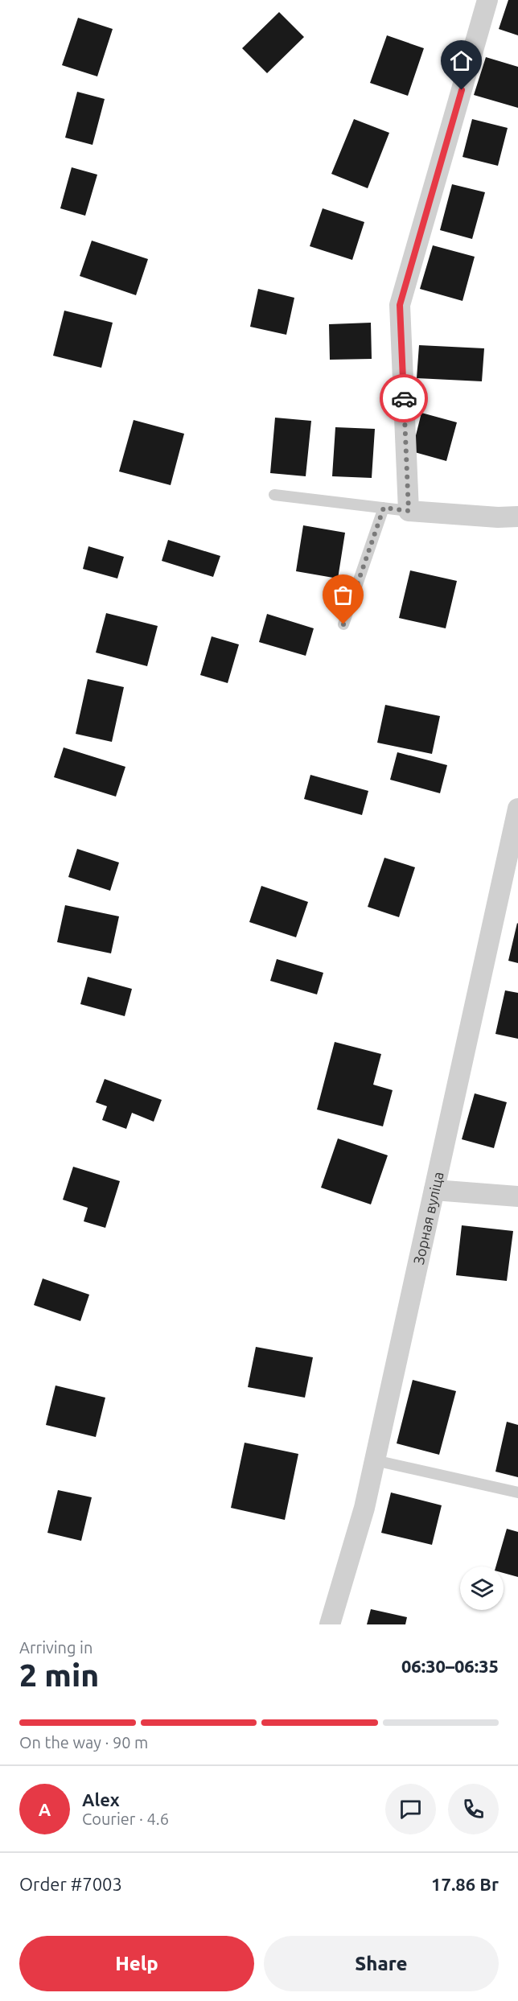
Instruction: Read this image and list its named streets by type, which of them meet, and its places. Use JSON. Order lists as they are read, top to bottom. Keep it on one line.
{"streets":{"street":["Зорная вуліца"]},"page":{"heading":["2 min","Arriving in","06:30–06:35"],"panel":["Alex","Courier · 4.6","Order #7003","17.86 Br"],"bar":"On the way · 90 m","round":"A","buttons":["Help","Share"]}}
